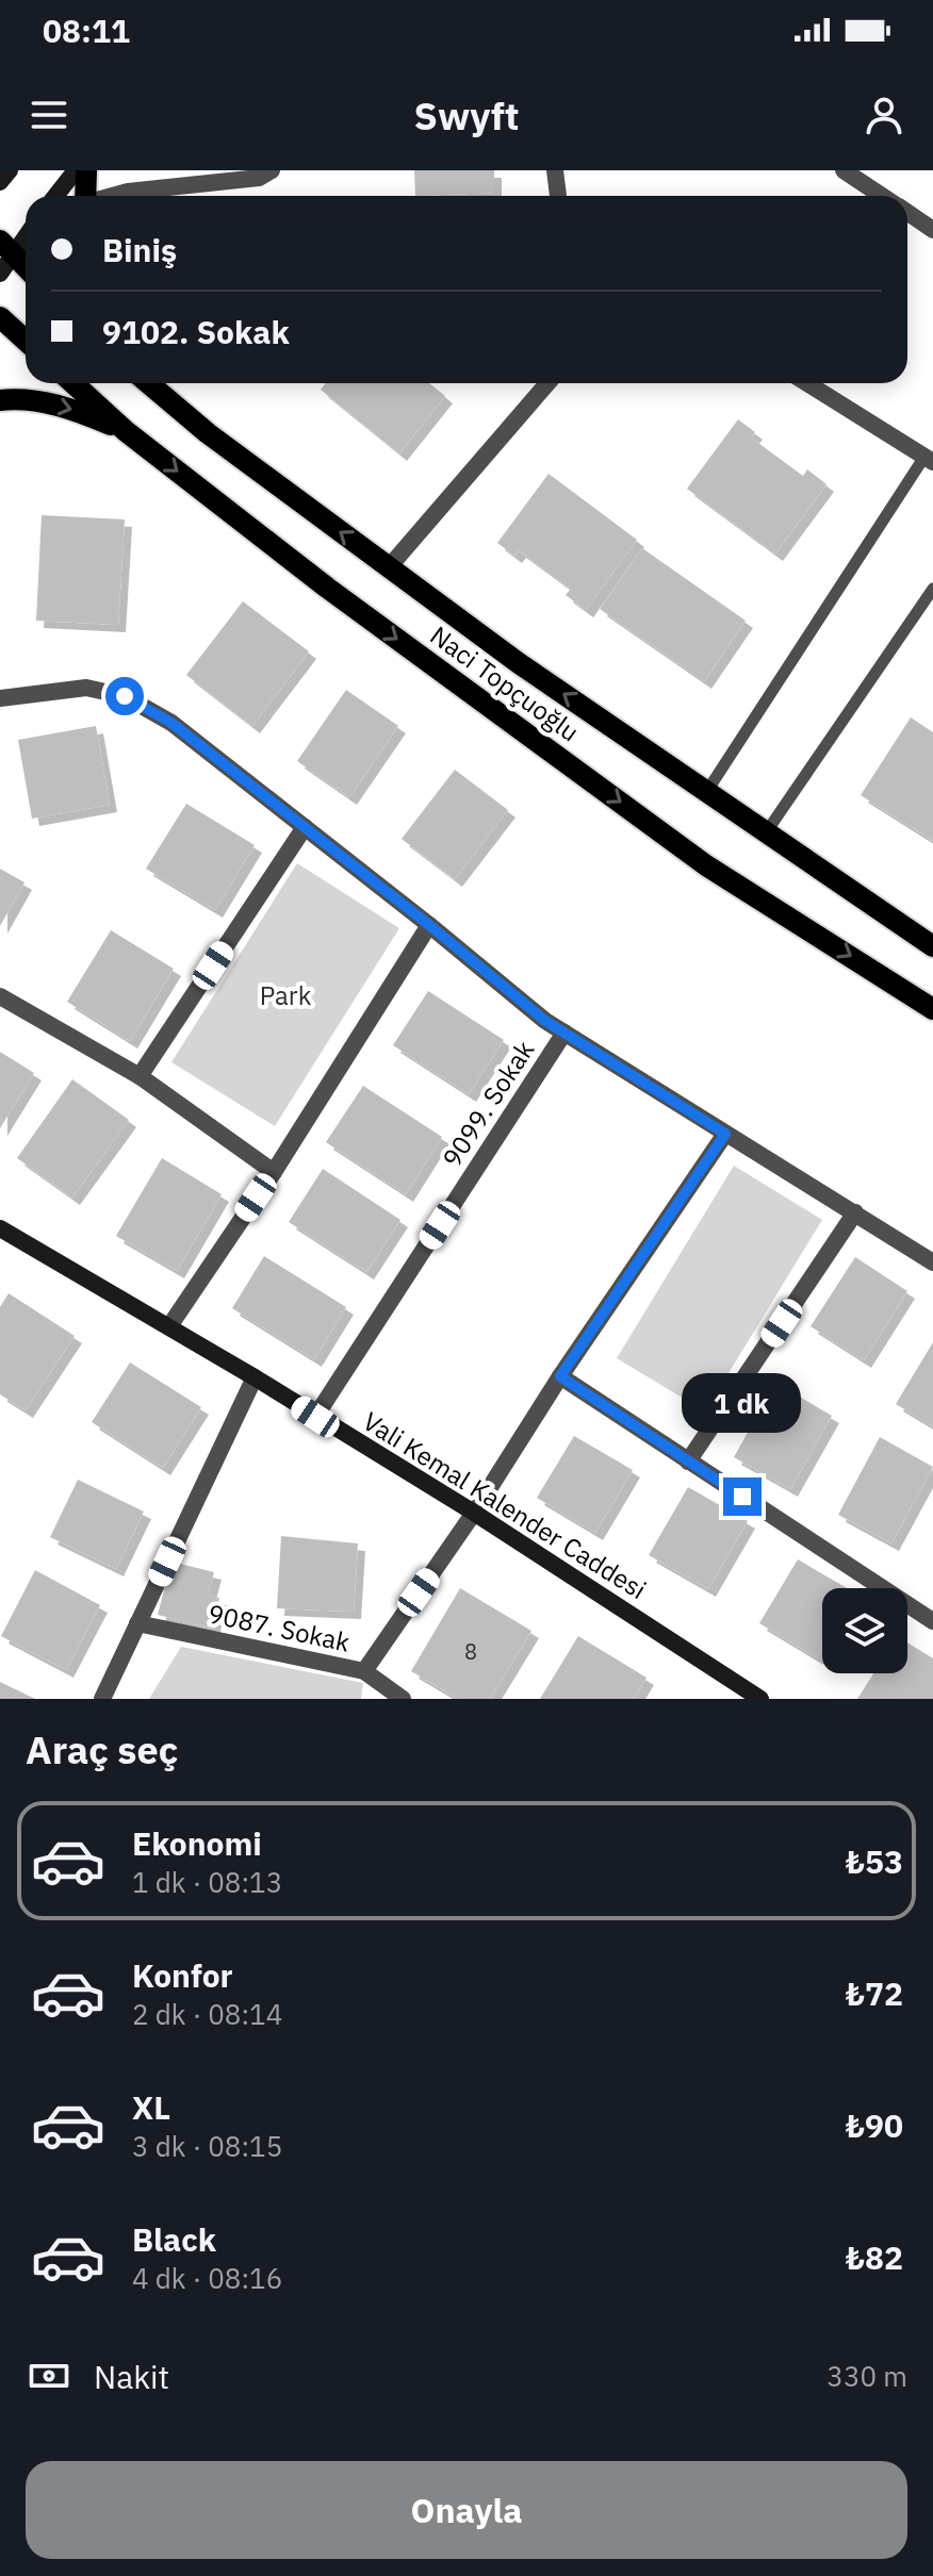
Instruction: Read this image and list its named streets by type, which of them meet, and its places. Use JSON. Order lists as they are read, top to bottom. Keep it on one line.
{"streets":{"main road":["Naci Topçuoğlu"],"street":["9099. Sokak","Vali Kemal Kalender Caddesi","9087. Sokak"]},"crossings":[["9099. Sokak","Vali Kemal Kalender Caddesi"]],"parks":["Park"],"house_numbers":["8"],"page":{"status":"08:11","header":"Swyft","banner":["Biniş","9102. Sokak"],"bubble":"1 dk","heading":"Araç seç","list":[{"name":"Ekonomi","note":"1 dk · 08:13","value":"₺53"},{"name":"Konfor","note":"2 dk · 08:14","value":"₺72"},{"name":"XL","note":"3 dk · 08:15","value":"₺90"},{"name":"Black","note":"4 dk · 08:16","value":"₺82"}],"pay":["Nakit","330 m"],"buttons":"Onayla"}}
